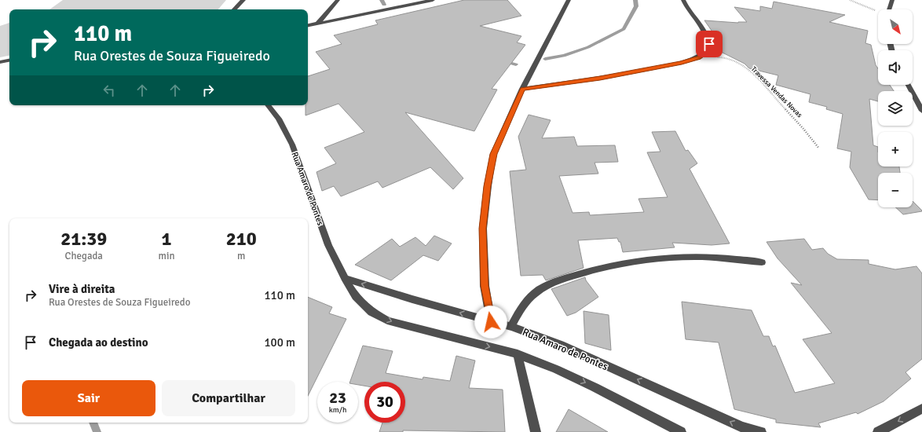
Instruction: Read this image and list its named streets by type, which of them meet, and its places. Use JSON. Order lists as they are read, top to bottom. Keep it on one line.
{"streets":{"street":["Rua Amaro de Pontes"],"path":["Travessa Vendas Novas"]},"north":"bottom right","page":{"map_buttons":["+","−"],"turn":["110 m","Rua Orestes de Souza Figueiredo"],"eta":["21:39","Chegada","1","min","210","m"],"list":[{"name":"Vire à direita","note":"Rua Orestes de Souza Figueiredo","value":"110 m"},{"name":"Chegada ao destino","value":"100 m"}],"buttons":["Sair","Compartilhar"],"speed":"23 km/h","limit":"30"}}
